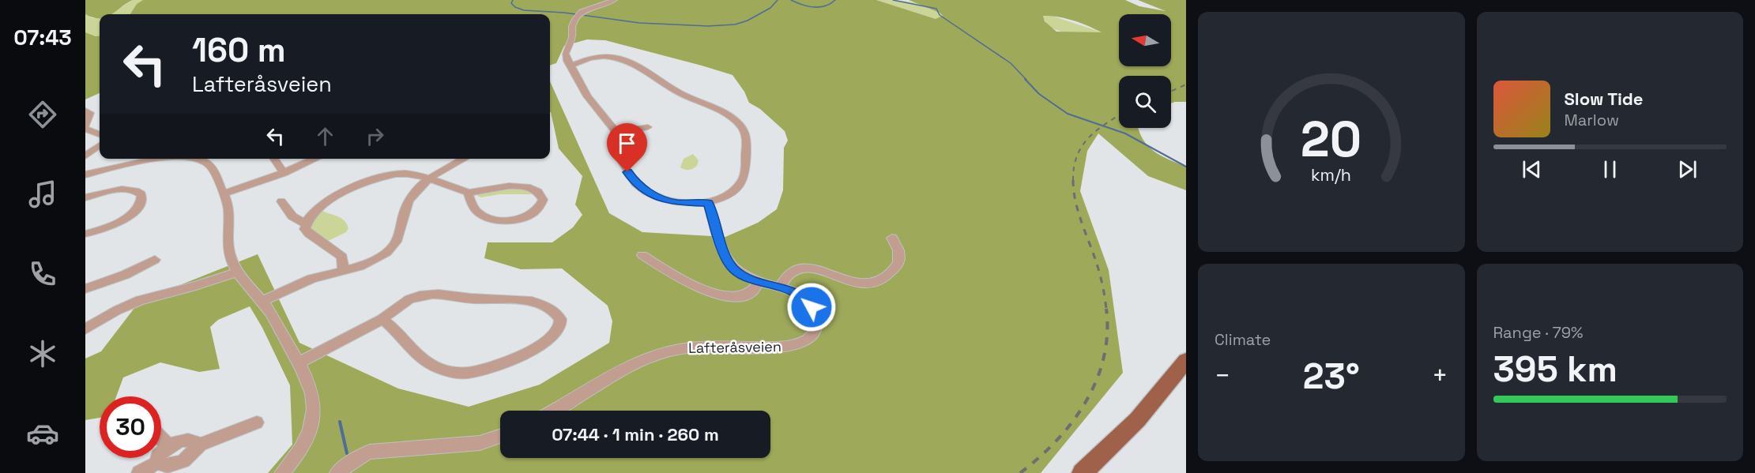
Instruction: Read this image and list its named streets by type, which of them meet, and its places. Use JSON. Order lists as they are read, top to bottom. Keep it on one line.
{"streets":{"street":["Lafteråsveien"]},"north":"left","page":{"tabs":"07:43","turn":["160 m","Lafteråsveien"],"song":["Slow Tide","Marlow"],"tile":["Climate",["Range · 79%","395 km"]],"heat":["−","23°","+"],"limit":"30","trip":"07:44 · 1 min · 260 m","gauge":["20","km/h"]}}
